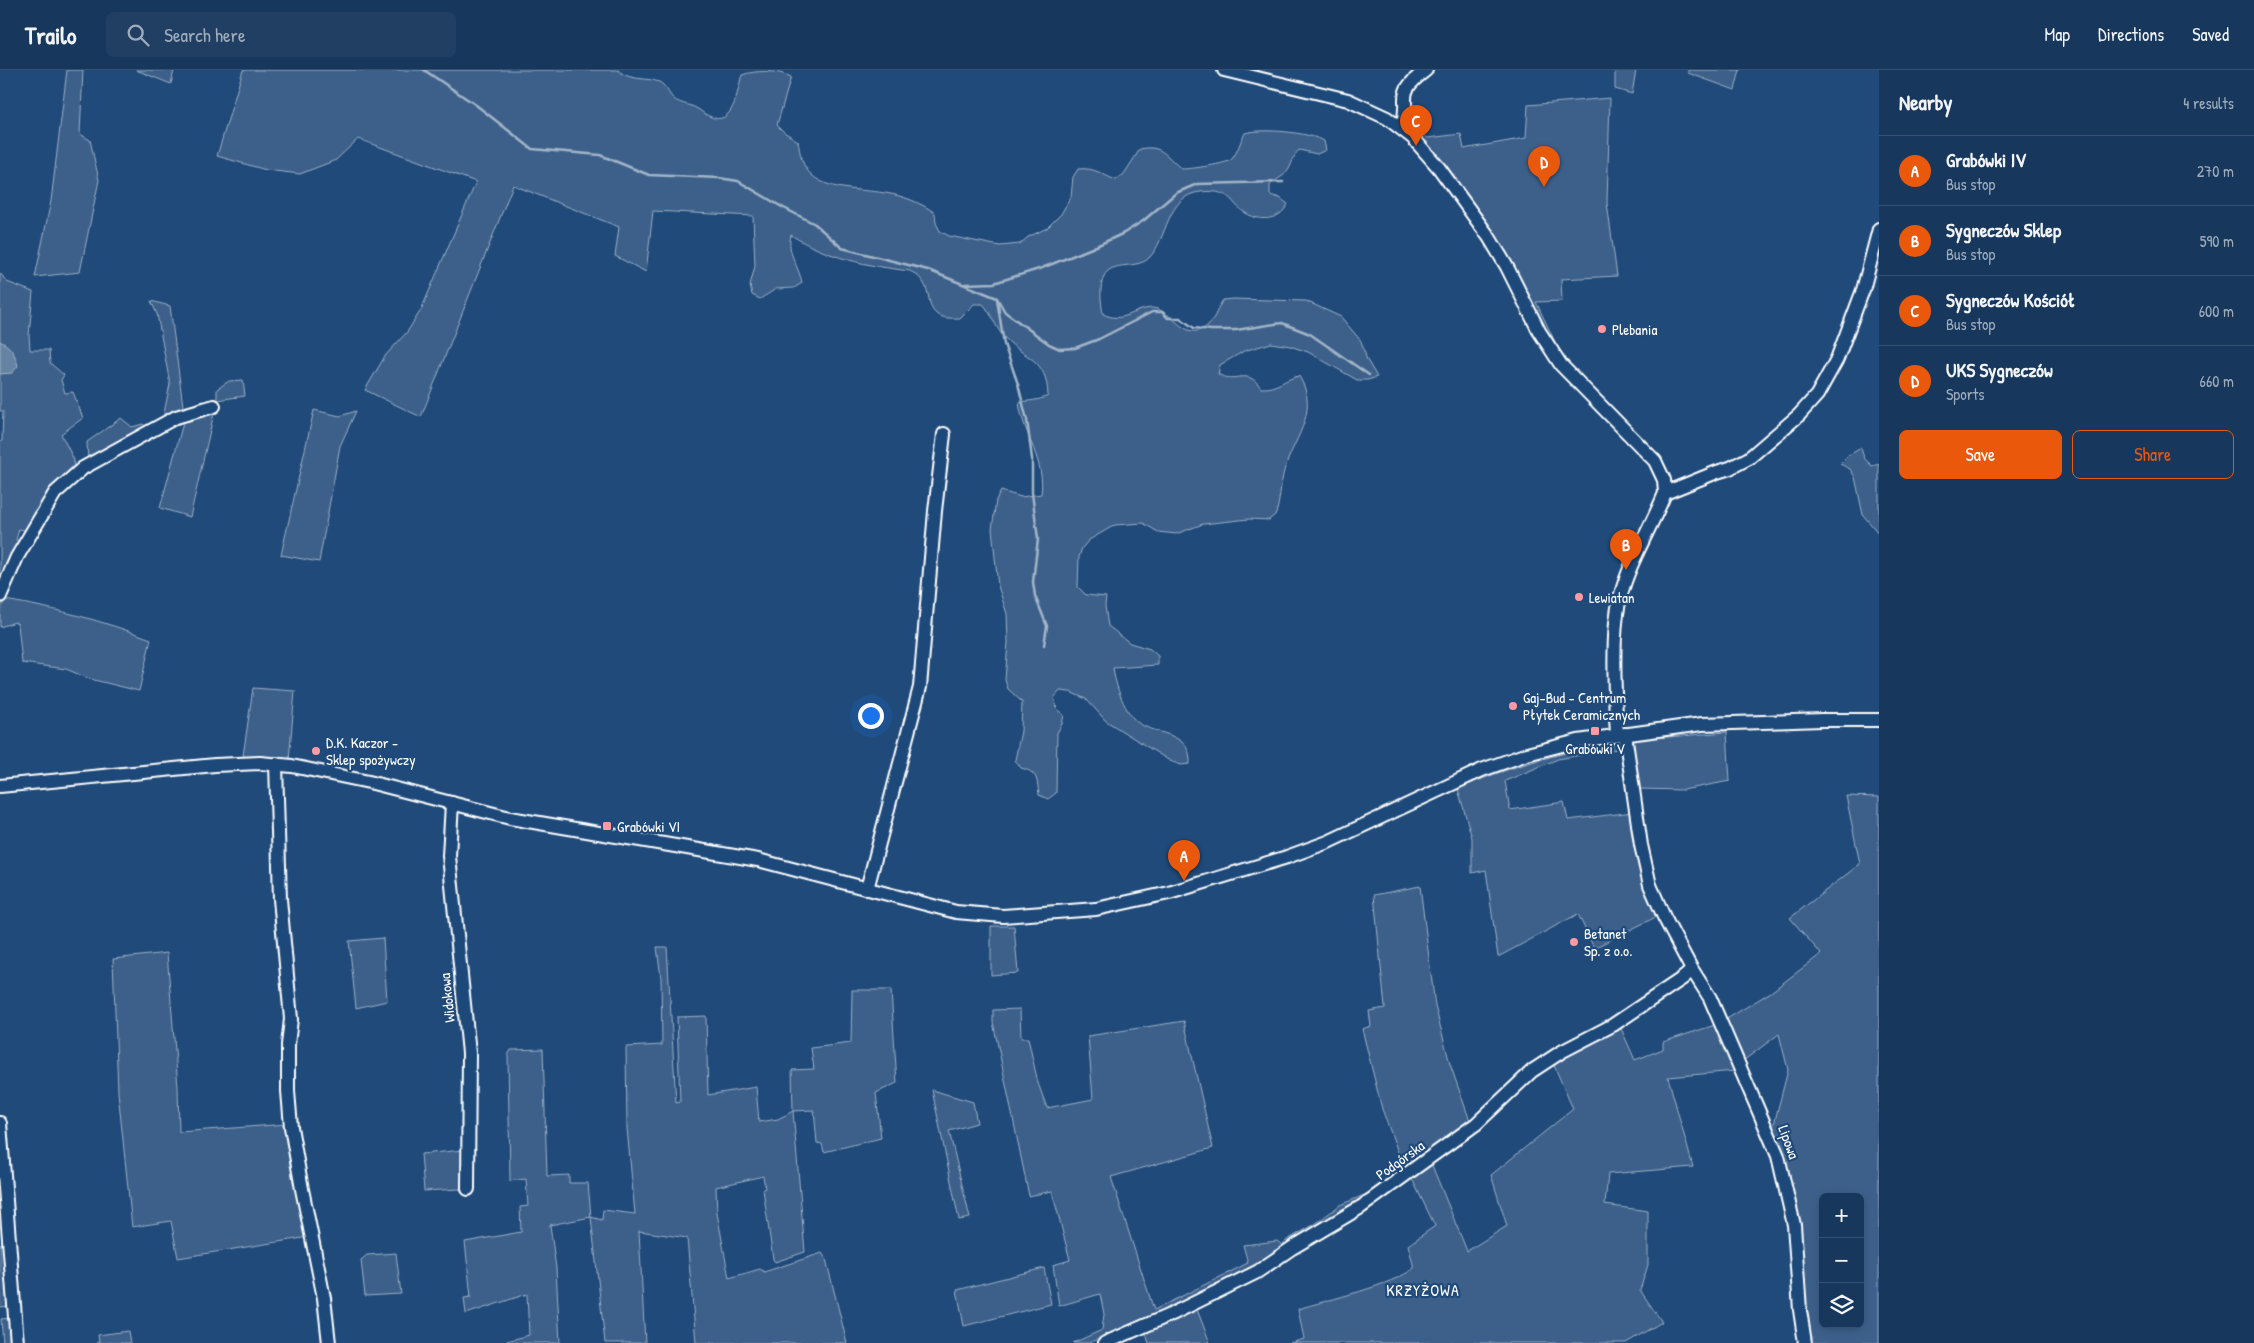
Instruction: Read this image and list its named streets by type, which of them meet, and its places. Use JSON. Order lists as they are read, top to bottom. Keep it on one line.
{"streets":{"street":["Widokowa","Lipowa","Podgórska"]},"crossings":[["Lipowa","Podgórska"]],"districts":["KRZYŻOWA"],"places":{"other":["Plebania","Lewiatan","Gaj-Bud - Centrum Płytek Ceramicznych","D.K. Kaczor - Sklep spożywczy","Betanet Sp. z o.o."],"transit":["Grabówki V","Grabówki VI"]},"page":{"header":"Trailo","search":"Search here","nav":["Map","Directions","Saved"],"heading":["Nearby","4 results"],"pins":["C","D","B","A"],"list":[{"mark":"A","name":"Grabówki IV","note":"Bus stop","value":"270 m"},{"mark":"B","name":"Sygneczów Sklep","note":"Bus stop","value":"590 m"},{"mark":"C","name":"Sygneczów Kościół","note":"Bus stop","value":"600 m"},{"mark":"D","name":"UKS Sygneczów","note":"Sports","value":"660 m"}],"buttons":["Save","Share"],"map_buttons":["+","−"]}}
